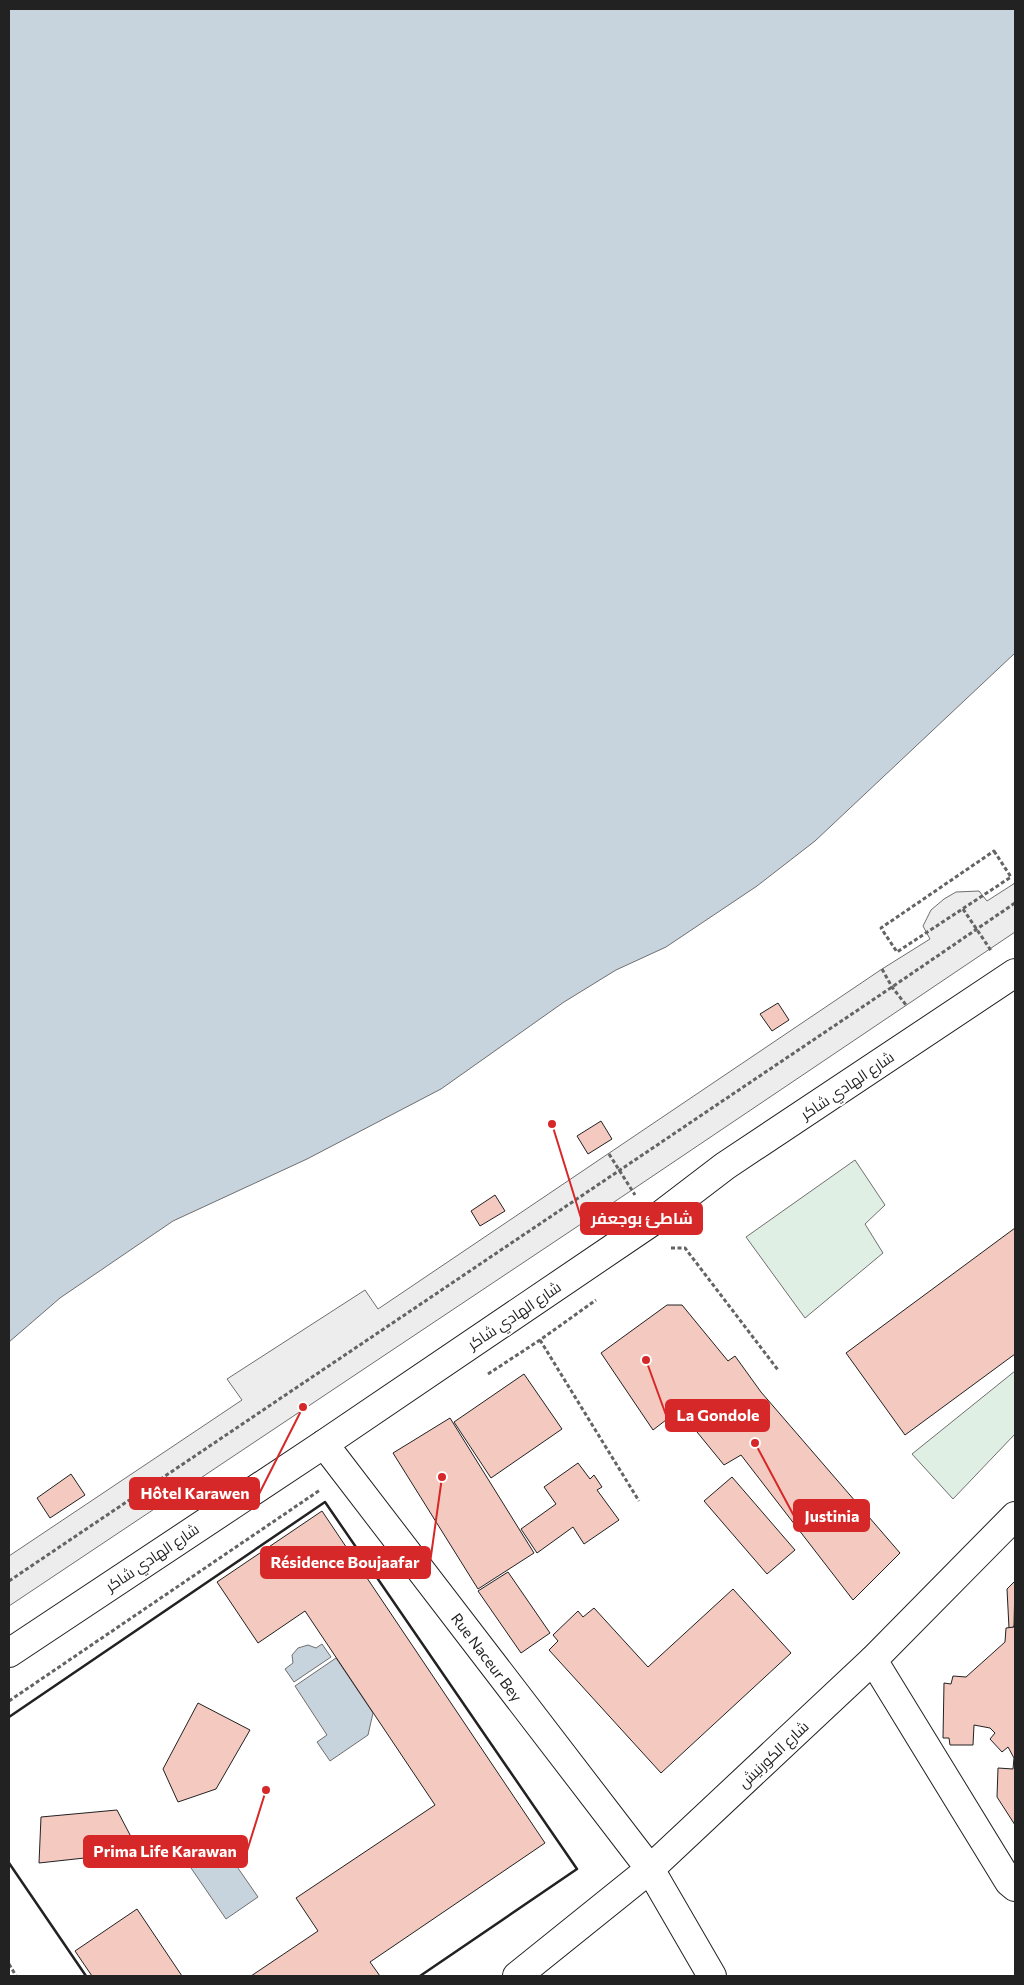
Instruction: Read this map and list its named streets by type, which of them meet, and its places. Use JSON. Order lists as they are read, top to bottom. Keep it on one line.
{"streets":{"main road":["شارع الهادي شاكر","Rue Naceur Bey","شارع الكورنيش"]},"crossings":[["شارع الهادي شاكر","Rue Naceur Bey"],["Rue Naceur Bey","شارع الكورنيش"]],"places":["شاطئ بوجعفر","La Gondole","Hôtel Karawen","Justinia","Résidence Boujaafar","Prima Life Karawan"]}
